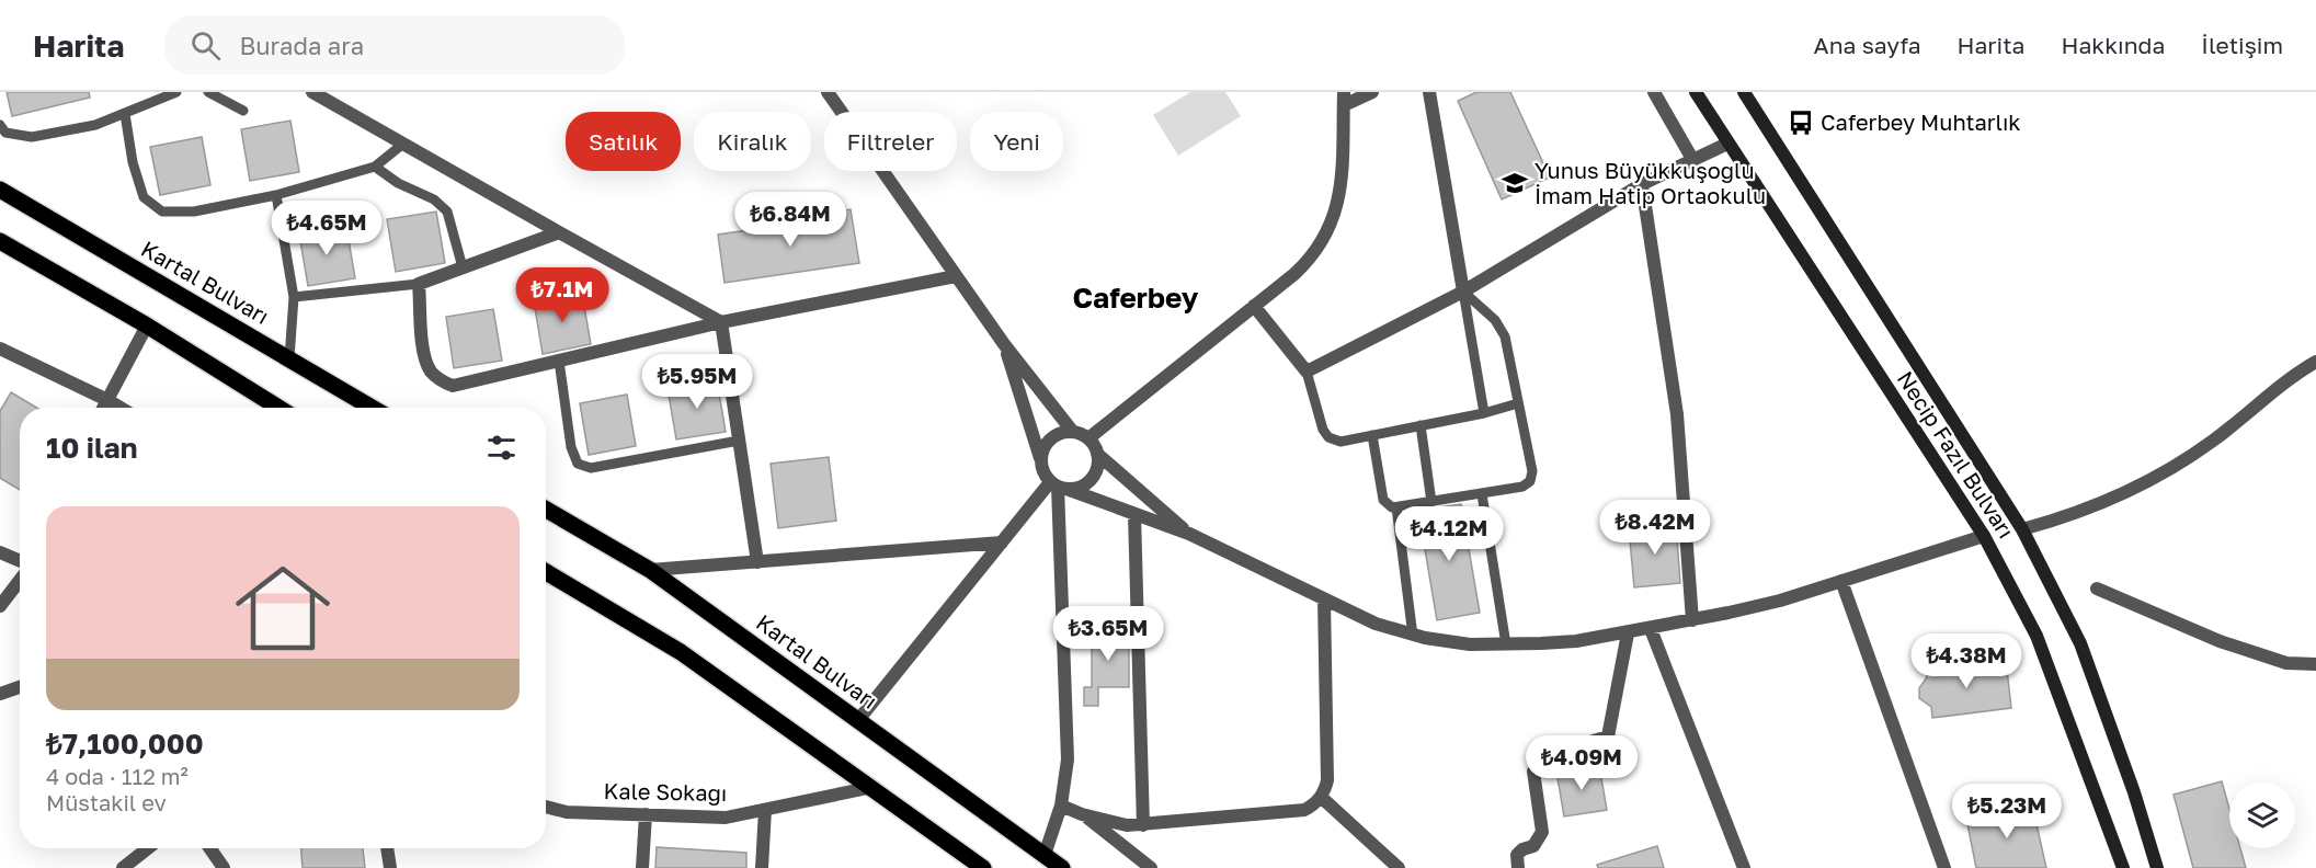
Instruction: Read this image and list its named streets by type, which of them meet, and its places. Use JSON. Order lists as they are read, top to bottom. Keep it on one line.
{"streets":{"main road":["Kartal Bulvarı"],"street":["Necip Fazıl Bulvarı","Kale Sokağı"]},"districts":["Caferbey"],"places":{"bus stop":["Caferbey Muhtarlık"],"school or university":["Yunus Büyükkuşoğlu İmam Hatip Ortaokulu"]},"page":{"header":"Harita","search":"Burada ara","nav":["Ana sayfa","Harita","Hakkında","İletişim"],"chip":["Satılık","Kiralık","Filtreler","Yeni"],"price":["₺6.84M","₺4.65M","₺7.1M","₺5.95M","₺8.42M","₺4.12M","₺3.65M","₺4.38M","₺4.09M","₺5.23M"],"heading":"10 ilan","list":[{"name":"₺7,100,000","note":"4 oda · 112 m² · Müstakil ev"}]}}
